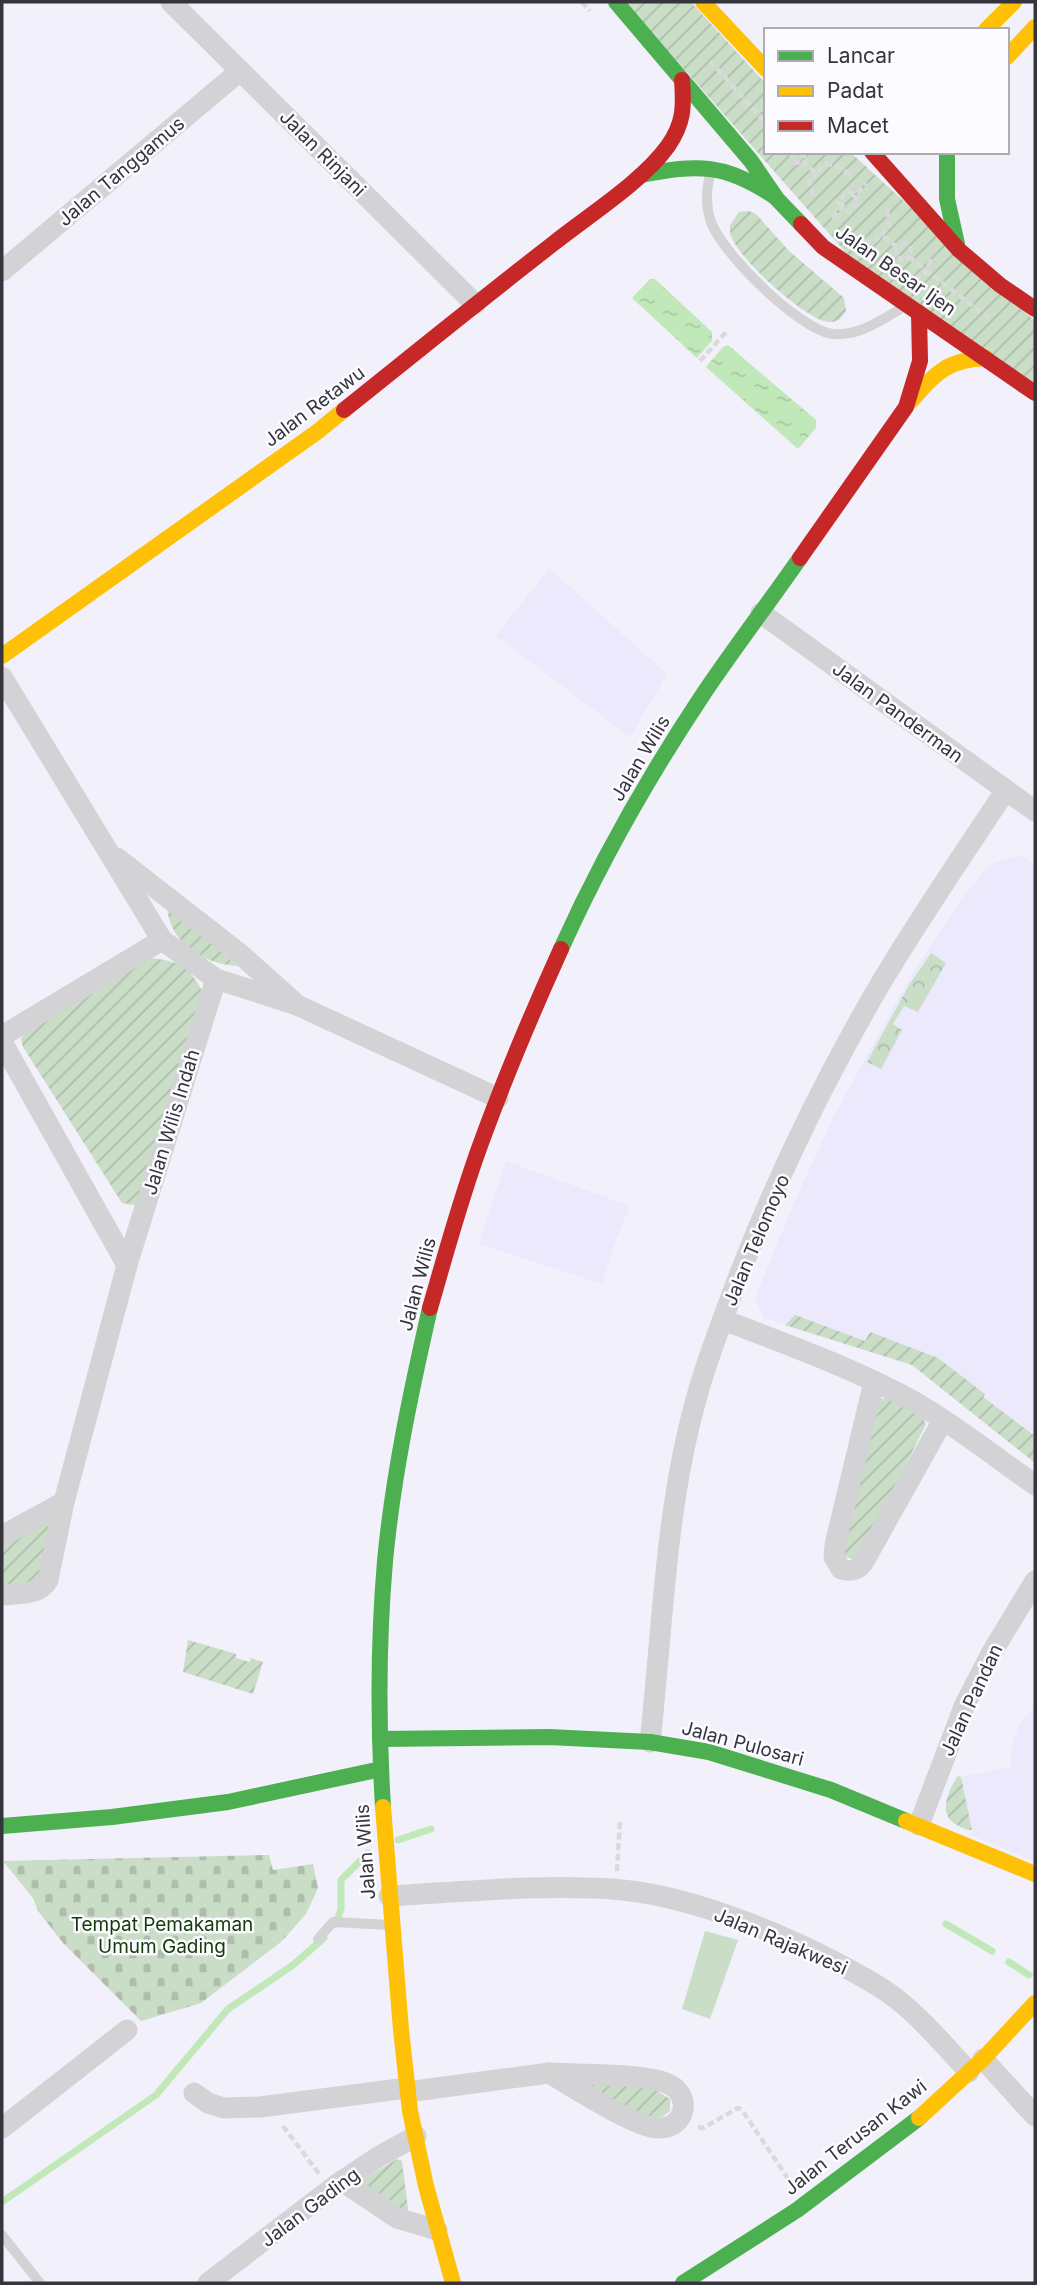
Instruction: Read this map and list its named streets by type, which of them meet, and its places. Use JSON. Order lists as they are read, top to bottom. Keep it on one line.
{"streets":{"main road":["Jalan Besar Ijen","Jalan Retawu","Jalan Wilis","Jalan Pulosari","Jalan Terusan Kawi"],"street":["Jalan Rinjani","Jalan Tanggamus","Jalan Panderman","Jalan Wilis Indah","Jalan Telomoyo","Jalan Pandan","Jalan Rajakwesi","Jalan Gading"]},"crossings":[["Jalan Rinjani","Jalan Tanggamus"],["Jalan Rinjani","Jalan Retawu"],["Jalan Besar Ijen","Jalan Retawu"],["Jalan Besar Ijen","Jalan Wilis"],["Jalan Panderman","Jalan Wilis"],["Jalan Panderman","Jalan Telomoyo"],["Jalan Wilis","Jalan Pulosari"],["Jalan Wilis","Jalan Rajakwesi"],["Jalan Wilis","Jalan Gading"],["Jalan Telomoyo","Jalan Pulosari"],["Jalan Pandan","Jalan Pulosari"],["Jalan Rajakwesi","Jalan Terusan Kawi"]],"parks":["Tempat Pemakaman Umum Gading"],"legend":["Lancar","Padat","Macet"]}
